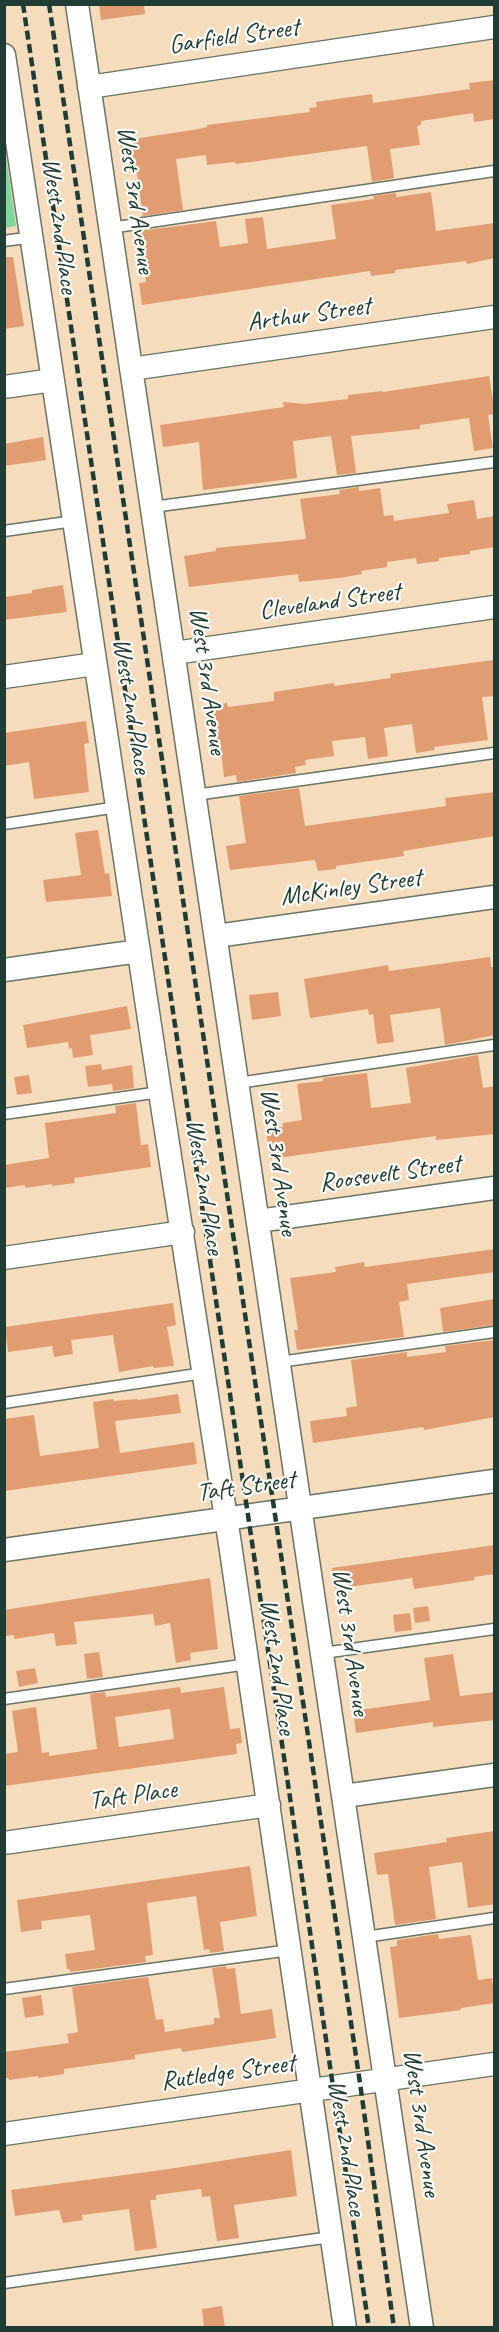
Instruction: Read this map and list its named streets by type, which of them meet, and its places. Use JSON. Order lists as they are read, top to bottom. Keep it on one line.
{"streets":{"street":["Garfield Street","West 3rd Avenue","West 2nd Place","Arthur Street","Cleveland Street","McKinley Street","Roosevelt Street","Taft Street","Taft Place","Rutledge Street"]},"crossings":[["Garfield Street","West 3rd Avenue"],["West 3rd Avenue","Arthur Street"],["West 3rd Avenue","Cleveland Street"],["West 3rd Avenue","McKinley Street"],["West 3rd Avenue","Roosevelt Street"],["West 3rd Avenue","Taft Street"],["West 3rd Avenue","Rutledge Street"],["West 2nd Place","Taft Street"],["West 2nd Place","Taft Place"],["West 2nd Place","Rutledge Street"]]}
